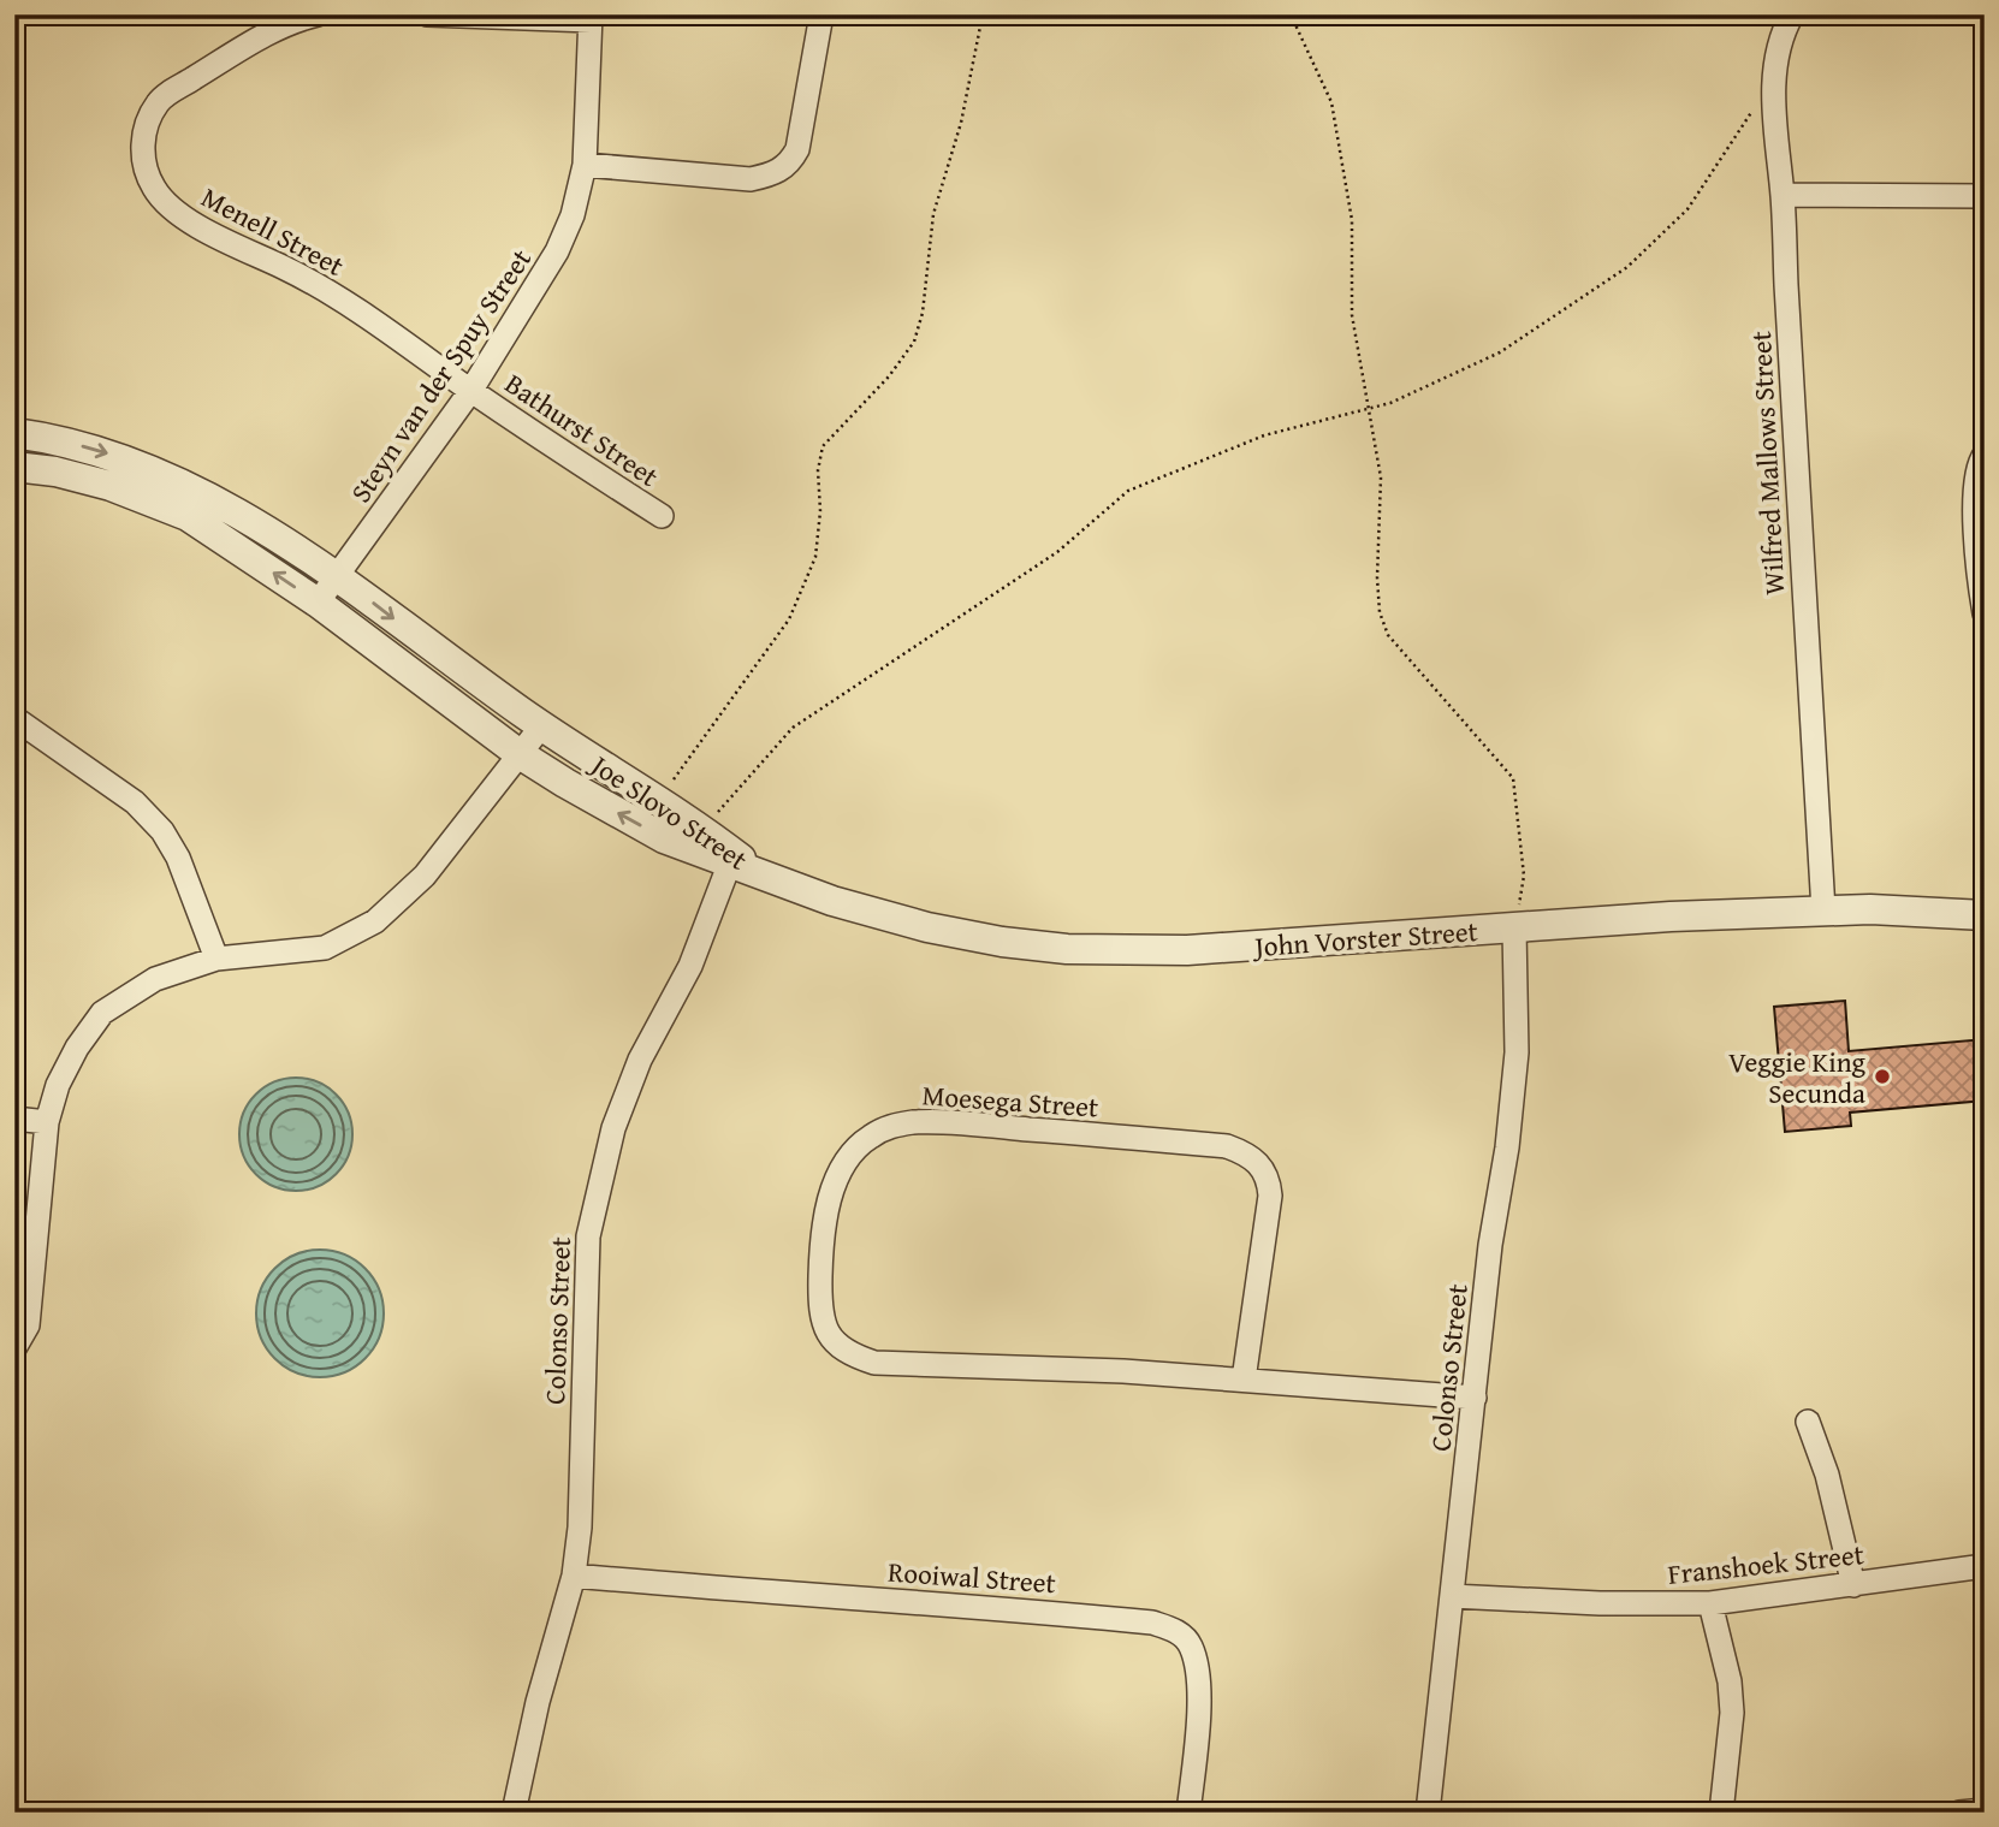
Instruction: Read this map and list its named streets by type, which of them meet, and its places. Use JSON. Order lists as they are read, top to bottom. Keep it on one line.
{"streets":{"street":["Menell Street","Steyn van der Spuy Street","Bathurst Street","Wilfred Mallows Street","Joe Slovo Street","John Vorster Street","Moesega Street","Colonso Street","Franshoek Street","Rooiwal Street"]},"crossings":[["Menell Street","Steyn van der Spuy Street"],["Menell Street","Bathurst Street"],["Steyn van der Spuy Street","Bathurst Street"],["Steyn van der Spuy Street","Joe Slovo Street"],["Wilfred Mallows Street","John Vorster Street"],["Joe Slovo Street","John Vorster Street"],["Joe Slovo Street","Colonso Street"],["John Vorster Street","Colonso Street"],["Moesega Street","Colonso Street"],["Colonso Street","Franshoek Street"],["Colonso Street","Rooiwal Street"]],"places":["Veggie King Secunda"]}
